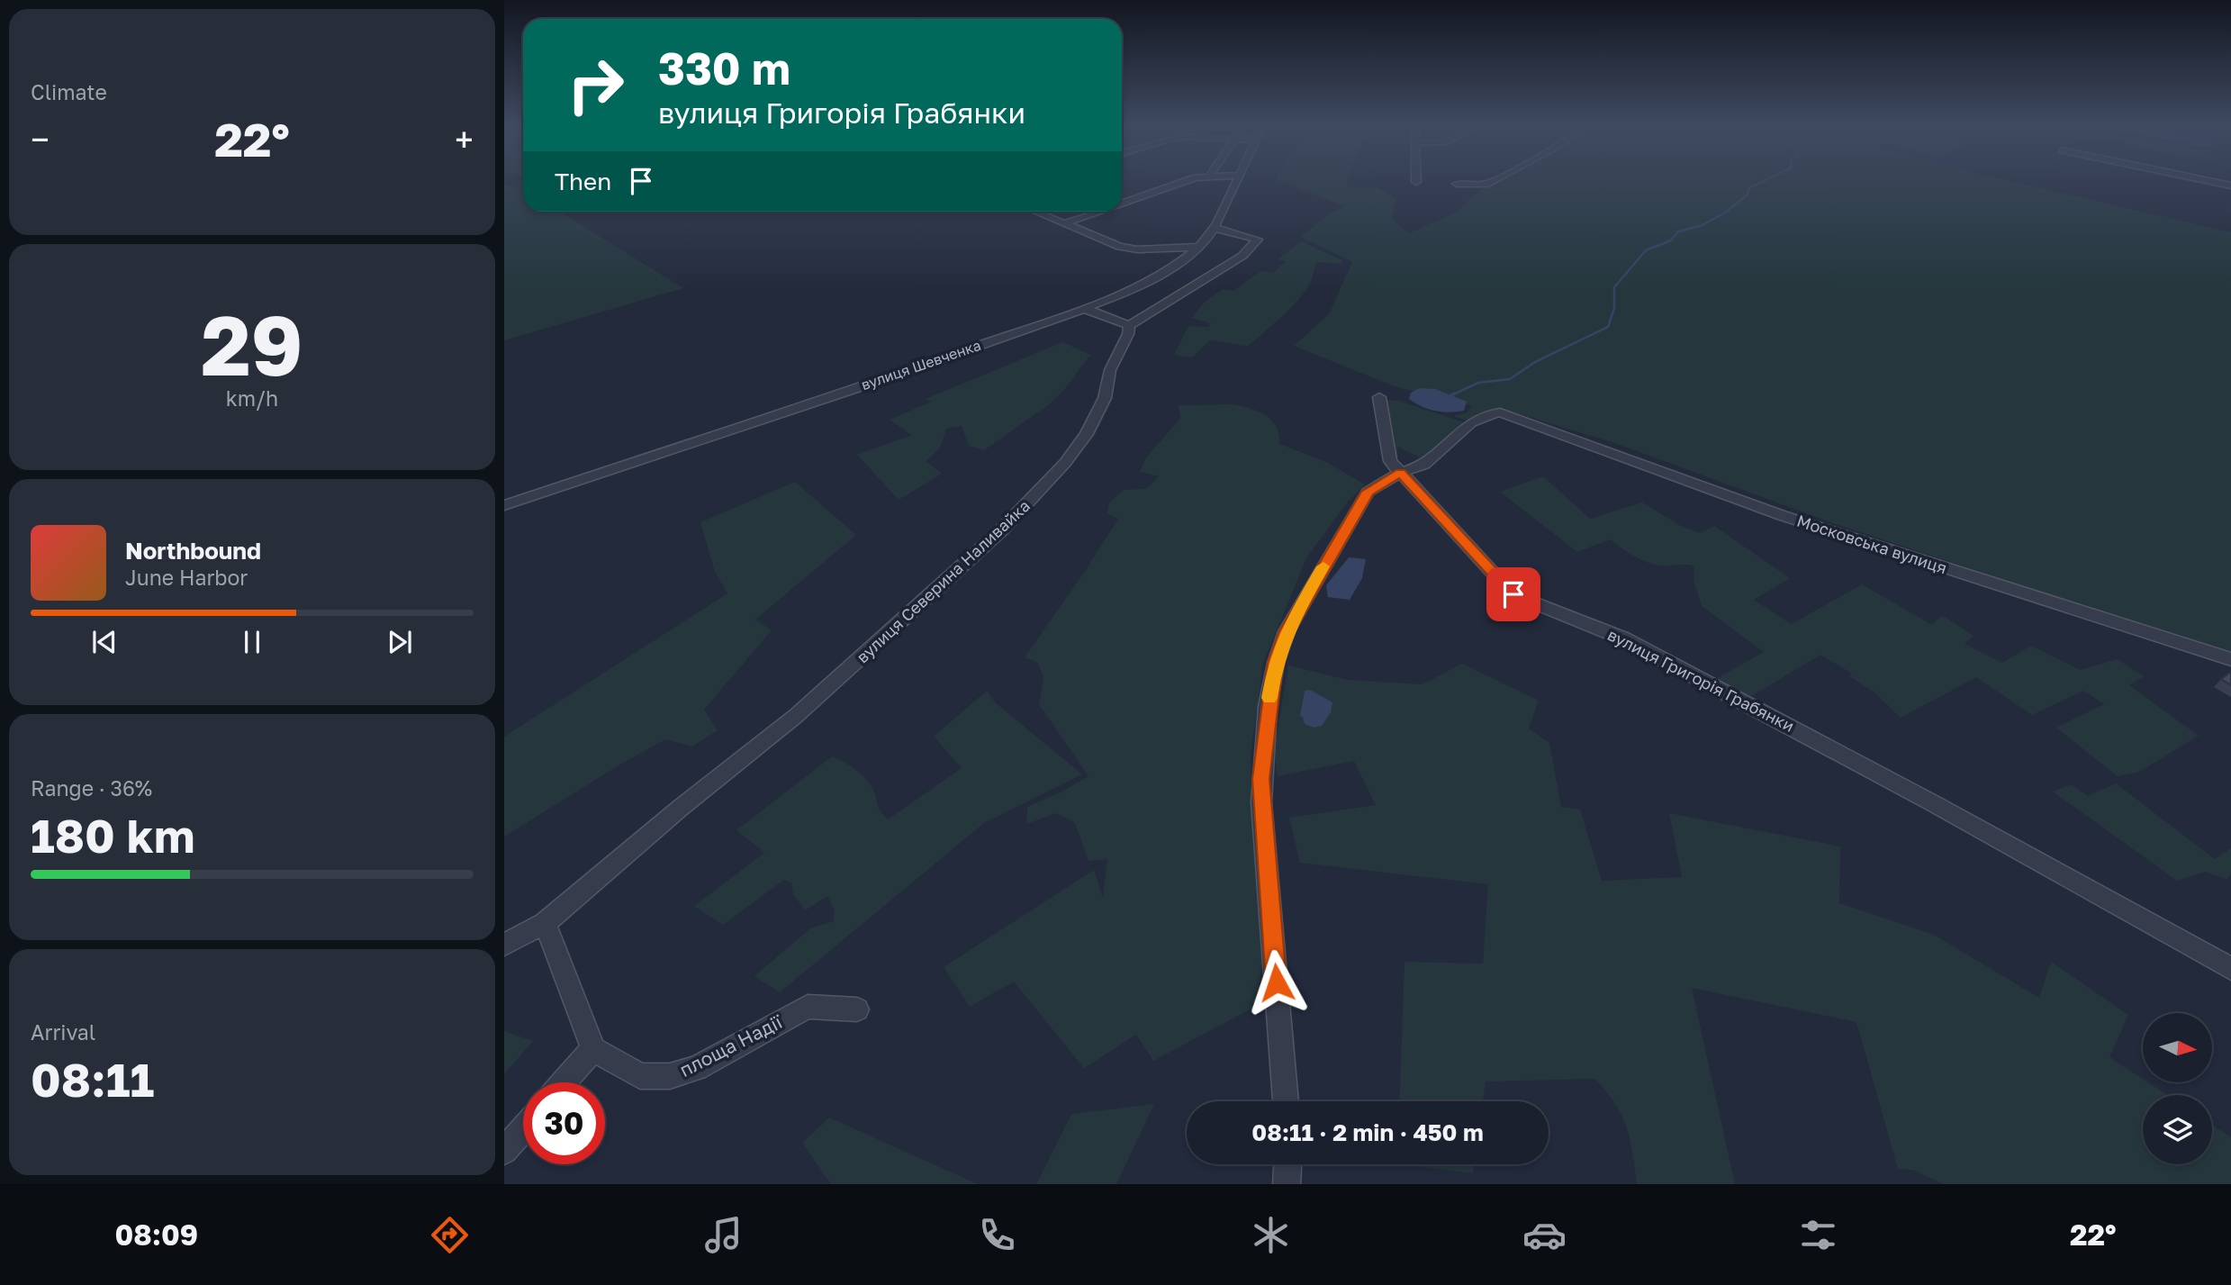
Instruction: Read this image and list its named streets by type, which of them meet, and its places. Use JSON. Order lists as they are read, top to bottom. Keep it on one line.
{"streets":{"street":["вулиця Шевченка","Московська вулиця","вулиця Северина Наливайка","вулиця Григорія Грабянки","площа Надії"]},"crossings":[["Московська вулиця","вулиця Григорія Грабянки"]],"north":"right","page":{"tile":["Climate",["29","km/h"],["Range · 36%","180 km"],["Arrival","08:11"]],"turn":["330 m","вулиця Григорія Грабянки"],"heat":["−","22°","+"],"then":"Then","song":["Northbound","June Harbor"],"limit":"30","trip":"08:11 · 2 min · 450 m","tabs":["08:09","22°"]}}
